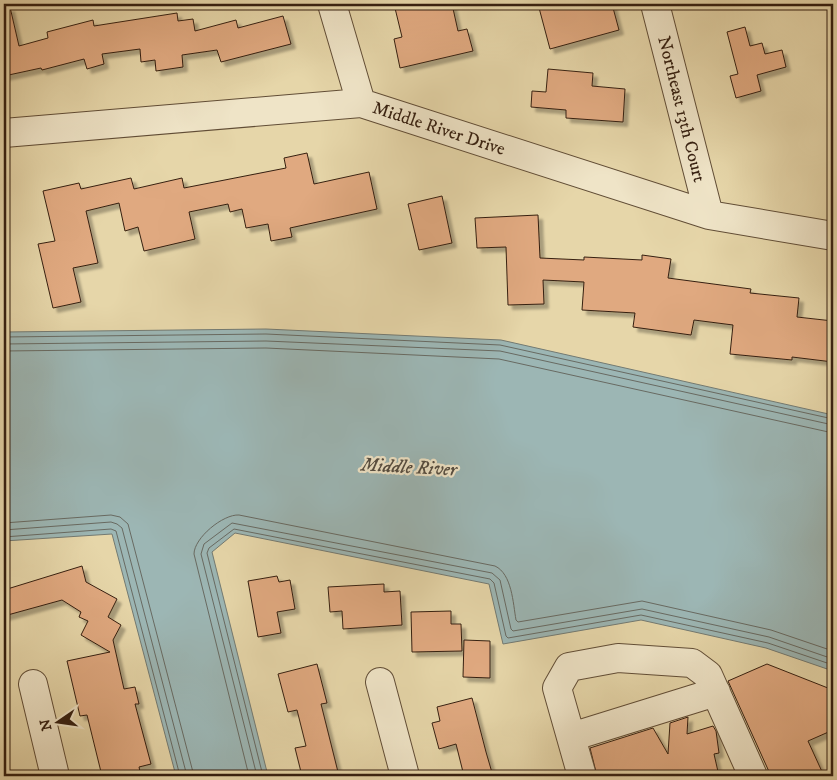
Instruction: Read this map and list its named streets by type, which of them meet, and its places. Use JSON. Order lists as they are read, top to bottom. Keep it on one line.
{"streets":{"street":["Northeast 13th Court","Middle River Drive"]},"crossings":[["Northeast 13th Court","Middle River Drive"]],"water":["Middle River"],"north":"left"}
